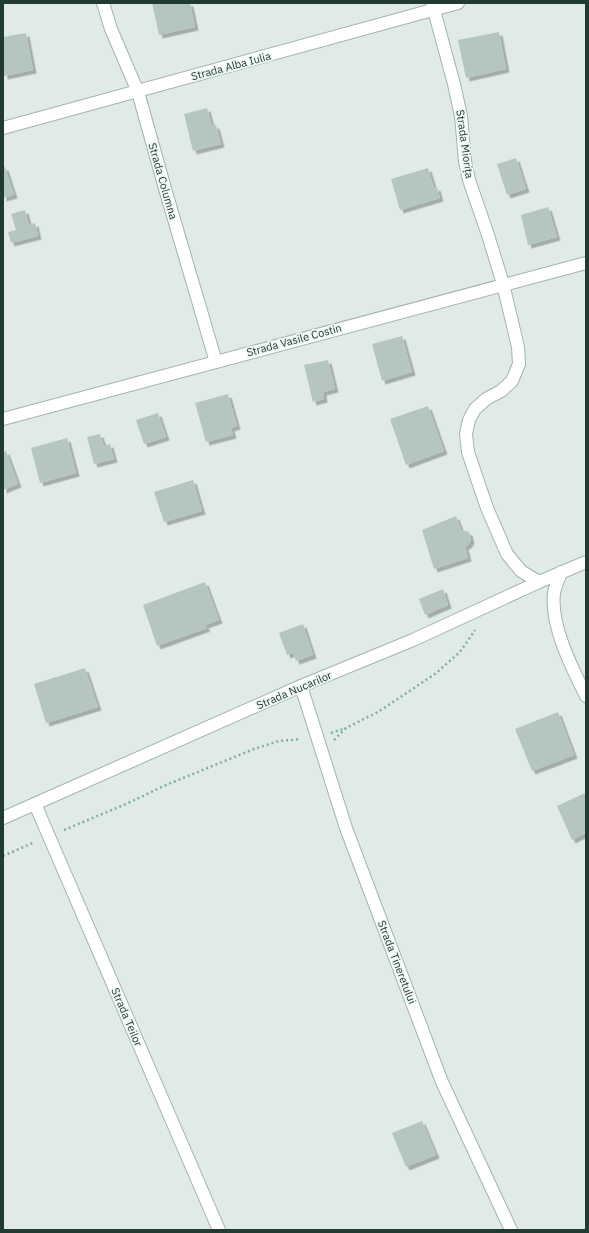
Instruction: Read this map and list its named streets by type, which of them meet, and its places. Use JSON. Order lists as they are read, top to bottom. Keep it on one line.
{"streets":{"street":["Strada Alba Iulia","Strada Miorița","Strada Columna","Strada Vasile Costin","Strada Nucarilor","Strada Tineretului","Strada Teilor"]},"crossings":[["Strada Alba Iulia","Strada Miorița"],["Strada Alba Iulia","Strada Columna"],["Strada Miorița","Strada Vasile Costin"],["Strada Miorița","Strada Nucarilor"],["Strada Columna","Strada Vasile Costin"],["Strada Nucarilor","Strada Tineretului"],["Strada Nucarilor","Strada Teilor"]]}
